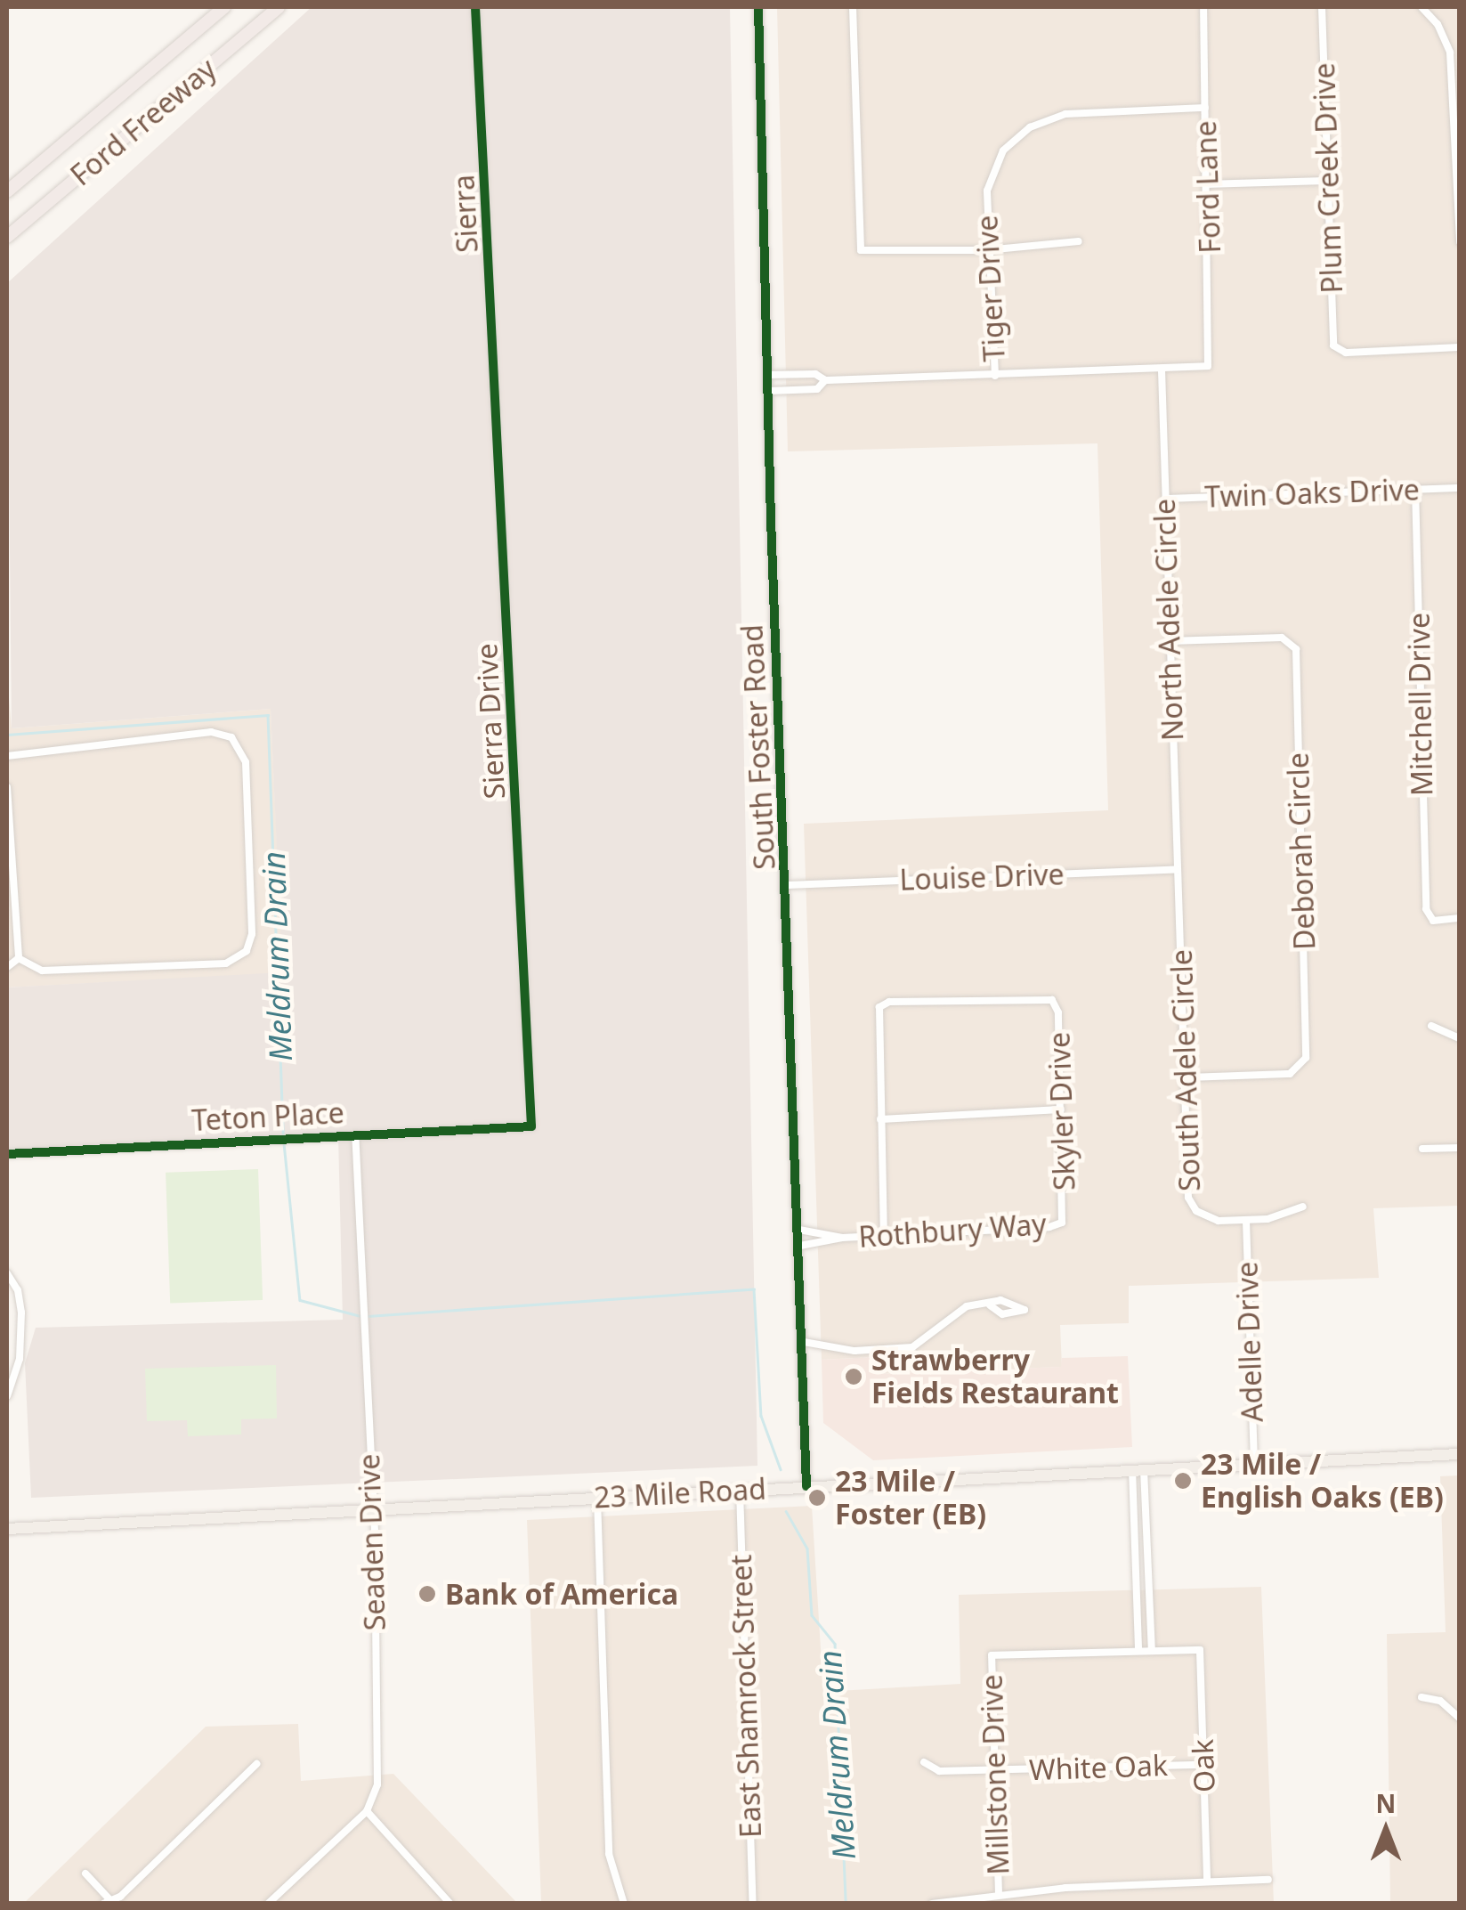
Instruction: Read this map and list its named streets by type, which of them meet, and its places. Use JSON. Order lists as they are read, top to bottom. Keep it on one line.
{"streets":{"highway":["Ford Freeway"],"main road":["23 Mile Road"],"street":["Plum Creek Drive","Ford Lane","Sierra","Tiger Drive","Twin Oaks Drive","North Adele Circle","Mitchell Drive","Sierra Drive","South Foster Road","Deborah Circle","Louise Drive","South Adele Circle","Skyler Drive","Teton Place","Rothbury Way","Adelle Drive","Seaden Drive","East Shamrock Street","Oak","White Oak","Millstone Drive"]},"crossings":[["Ford Lane","Tiger Drive"],["Ford Lane","North Adele Circle"],["Sierra","Sierra Drive"],["Twin Oaks Drive","North Adele Circle"],["Twin Oaks Drive","Mitchell Drive"],["North Adele Circle","Deborah Circle"],["North Adele Circle","Louise Drive"],["North Adele Circle","South Adele Circle"],["Sierra Drive","Teton Place"],["South Foster Road","Louise Drive"],["South Foster Road","Rothbury Way"],["South Foster Road","23 Mile Road"],["Deborah Circle","South Adele Circle"],["Louise Drive","South Adele Circle"],["South Adele Circle","Adelle Drive"],["Skyler Drive","Rothbury Way"],["Teton Place","Seaden Drive"],["Adelle Drive","23 Mile Road"],["23 Mile Road","Seaden Drive"],["23 Mile Road","East Shamrock Street"],["Oak","White Oak"],["White Oak","Millstone Drive"]],"water":["Meldrum Drain"],"places":["Strawberry Fields Restaurant","23 Mile / English Oaks (EB)","23 Mile / Foster (EB)","Bank of America"],"north":"top"}
